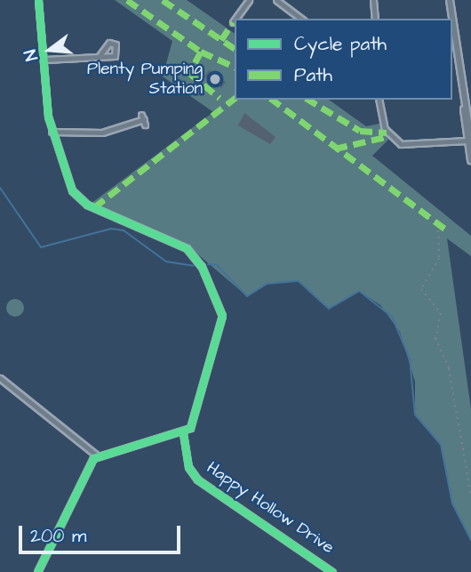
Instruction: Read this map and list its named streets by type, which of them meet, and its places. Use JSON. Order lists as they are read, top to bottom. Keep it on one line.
{"streets":{"street":["Happy Hollow Drive"]},"places":["Plenty Pumping Station"],"legend":["Cycle path","Path"],"scale_bar":"200 m","north":"left"}
